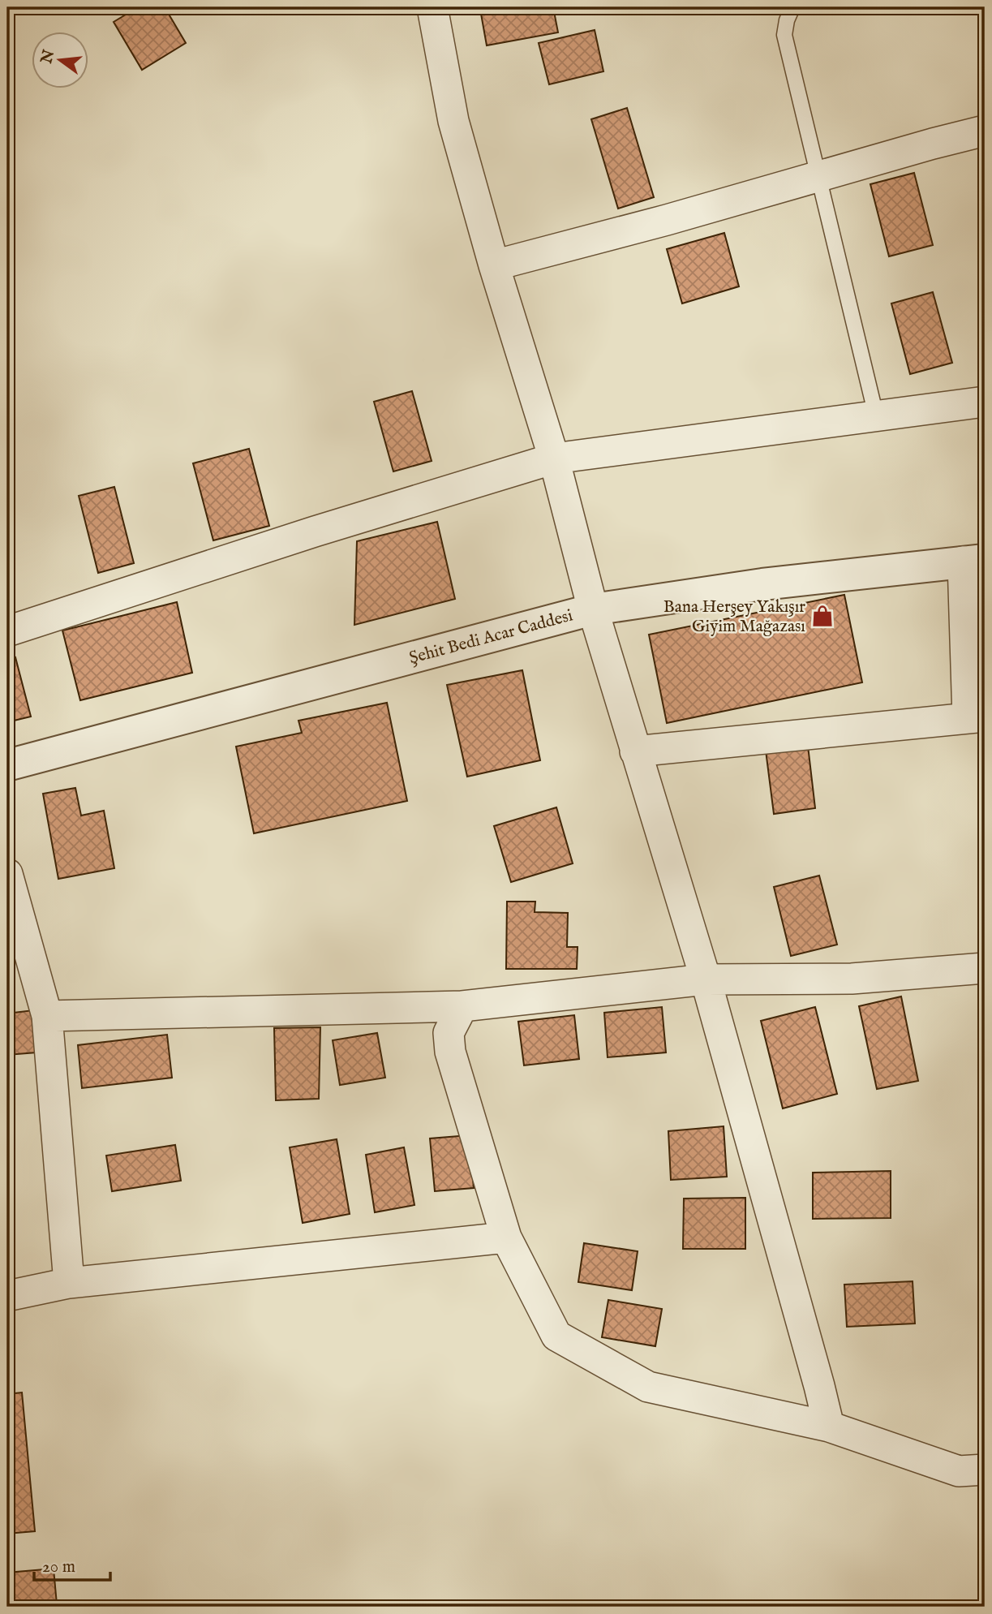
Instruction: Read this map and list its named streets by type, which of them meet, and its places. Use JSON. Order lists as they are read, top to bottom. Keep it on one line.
{"streets":{"street":["Şehit Bedi Acar Caddesi"]},"places":{"shop":["Bana Herşey Yakışır Giyim Mağazası"]},"scale_bar":"20 m","north":"left"}
